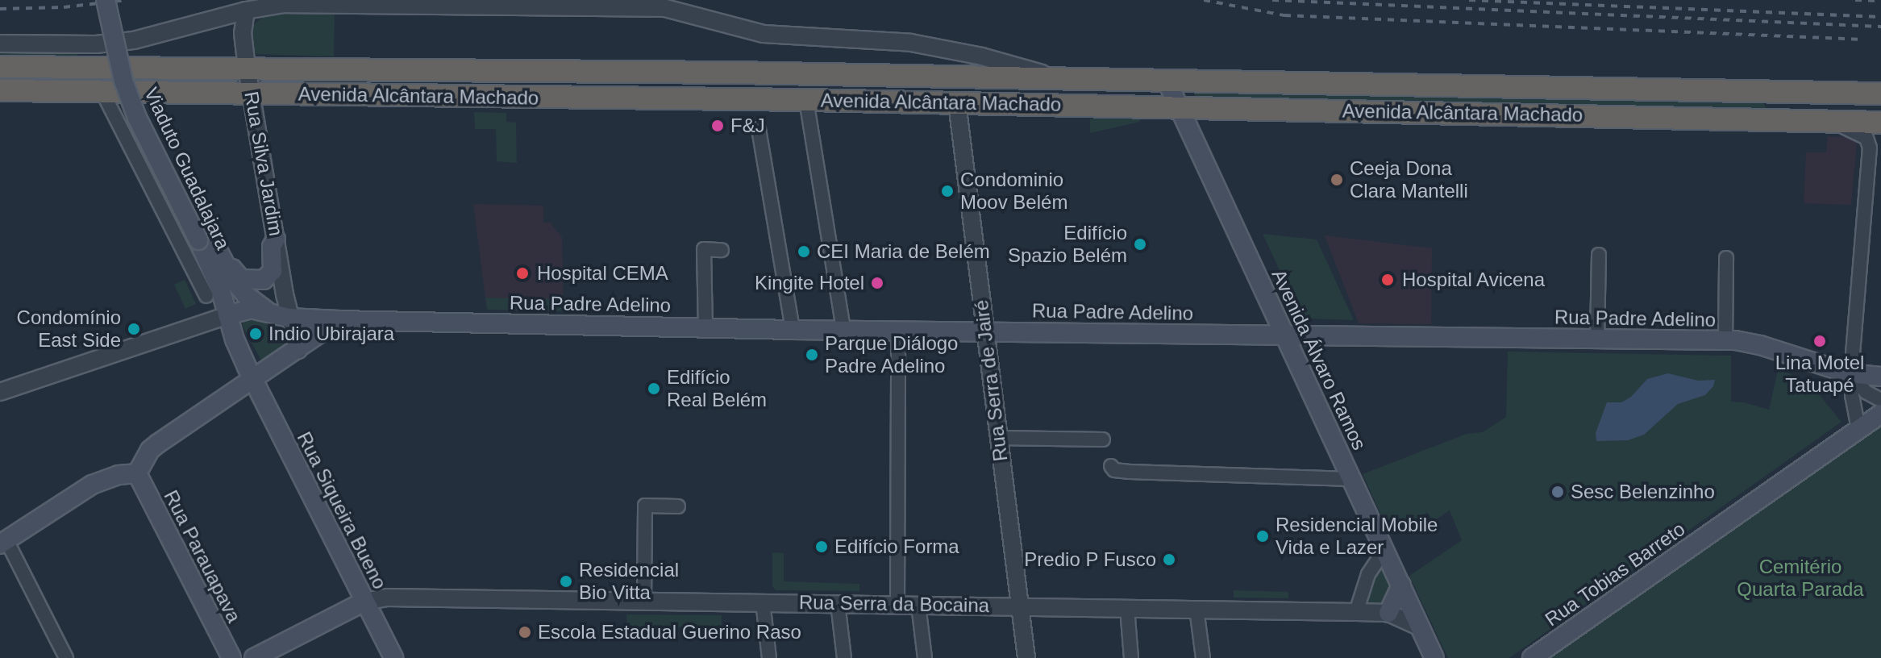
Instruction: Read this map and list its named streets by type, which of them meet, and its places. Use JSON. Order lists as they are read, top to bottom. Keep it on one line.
{"streets":{"highway":["Avenida Alcântara Machado"],"main road":["Viaduto Guadalajara","Rua Padre Adelino","Avenida Álvaro Ramos","Rua Siqueira Bueno","Rua Parauapava","Rua Tobias Barreto"],"street":["Rua Silva Jardim","Rua Serra de Jairé","Rua Serra da Bocaina"]},"crossings":[["Avenida Alcântara Machado","Rua Silva Jardim"],["Avenida Alcântara Machado","Avenida Álvaro Ramos"],["Avenida Alcântara Machado","Rua Serra de Jairé"],["Rua Silva Jardim","Rua Padre Adelino"],["Viaduto Guadalajara","Rua Padre Adelino"],["Viaduto Guadalajara","Rua Siqueira Bueno"],["Rua Padre Adelino","Avenida Álvaro Ramos"],["Rua Padre Adelino","Rua Serra de Jairé"],["Avenida Álvaro Ramos","Rua Serra da Bocaina"],["Rua Serra de Jairé","Rua Serra da Bocaina"],["Rua Siqueira Bueno","Rua Serra da Bocaina"]],"parks":["Cemitério Quarta Parada"],"places":["F&J","Ceeja Dona Clara Mantelli","Condominio Moov Belém","Edifício Spazio Belém","CEI Maria de Belém","Hospital CEMA","Hospital Avicena","Kingite Hotel","Condomínio East Side","Indio Ubirajara","Lina Motel Tatuapé","Parque Diálogo Padre Adelino","Edifício Real Belém","Sesc Belenzinho","Residencial Mobile Vida e Lazer","Edifício Forma","Predio P Fusco","Residencial Bio Vitta","Escola Estadual Guerino Raso"]}
